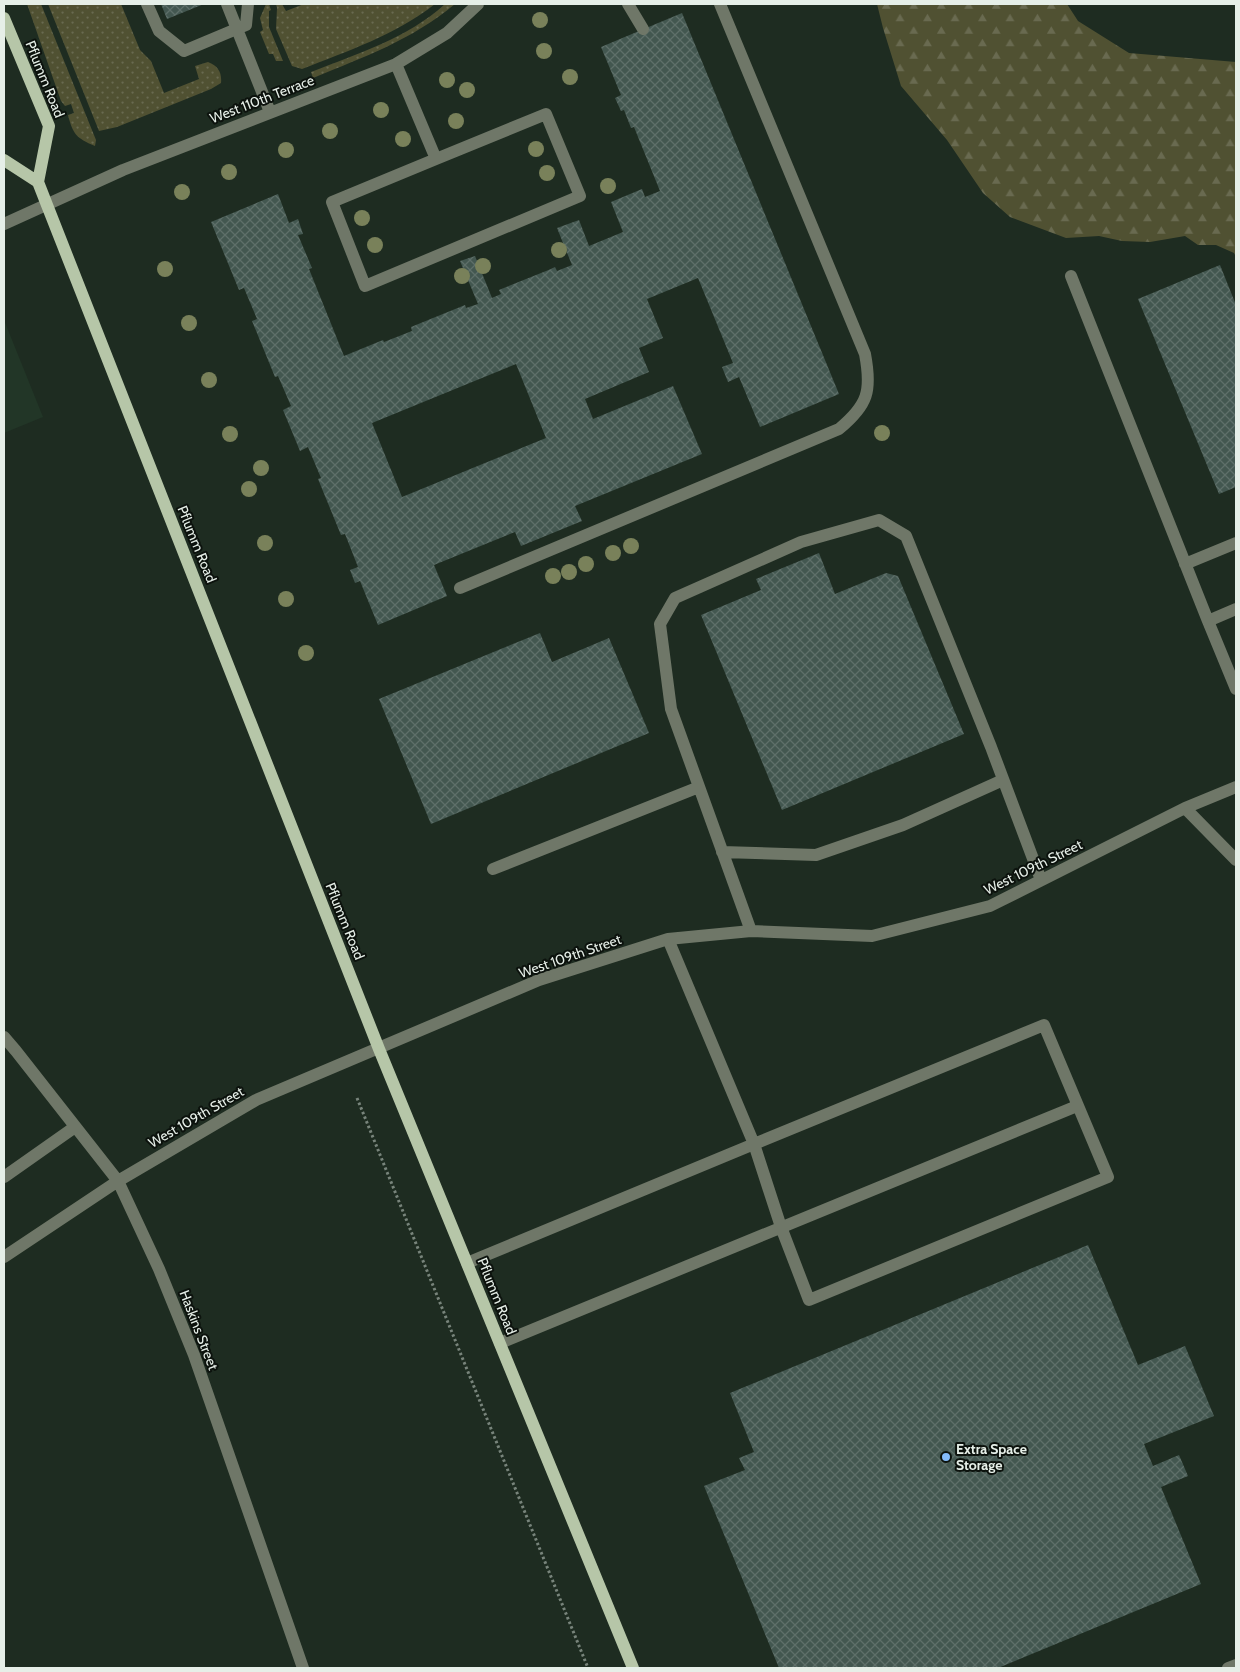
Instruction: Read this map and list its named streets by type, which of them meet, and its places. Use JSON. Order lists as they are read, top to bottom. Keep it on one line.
{"streets":{"main road":["Pflumm Road"],"street":["West 110th Terrace","West 109th Street","Haskins Street"]},"crossings":[["Pflumm Road","West 110th Terrace"],["Pflumm Road","West 109th Street"],["West 109th Street","Haskins Street"]],"places":["Extra Space Storage"]}
